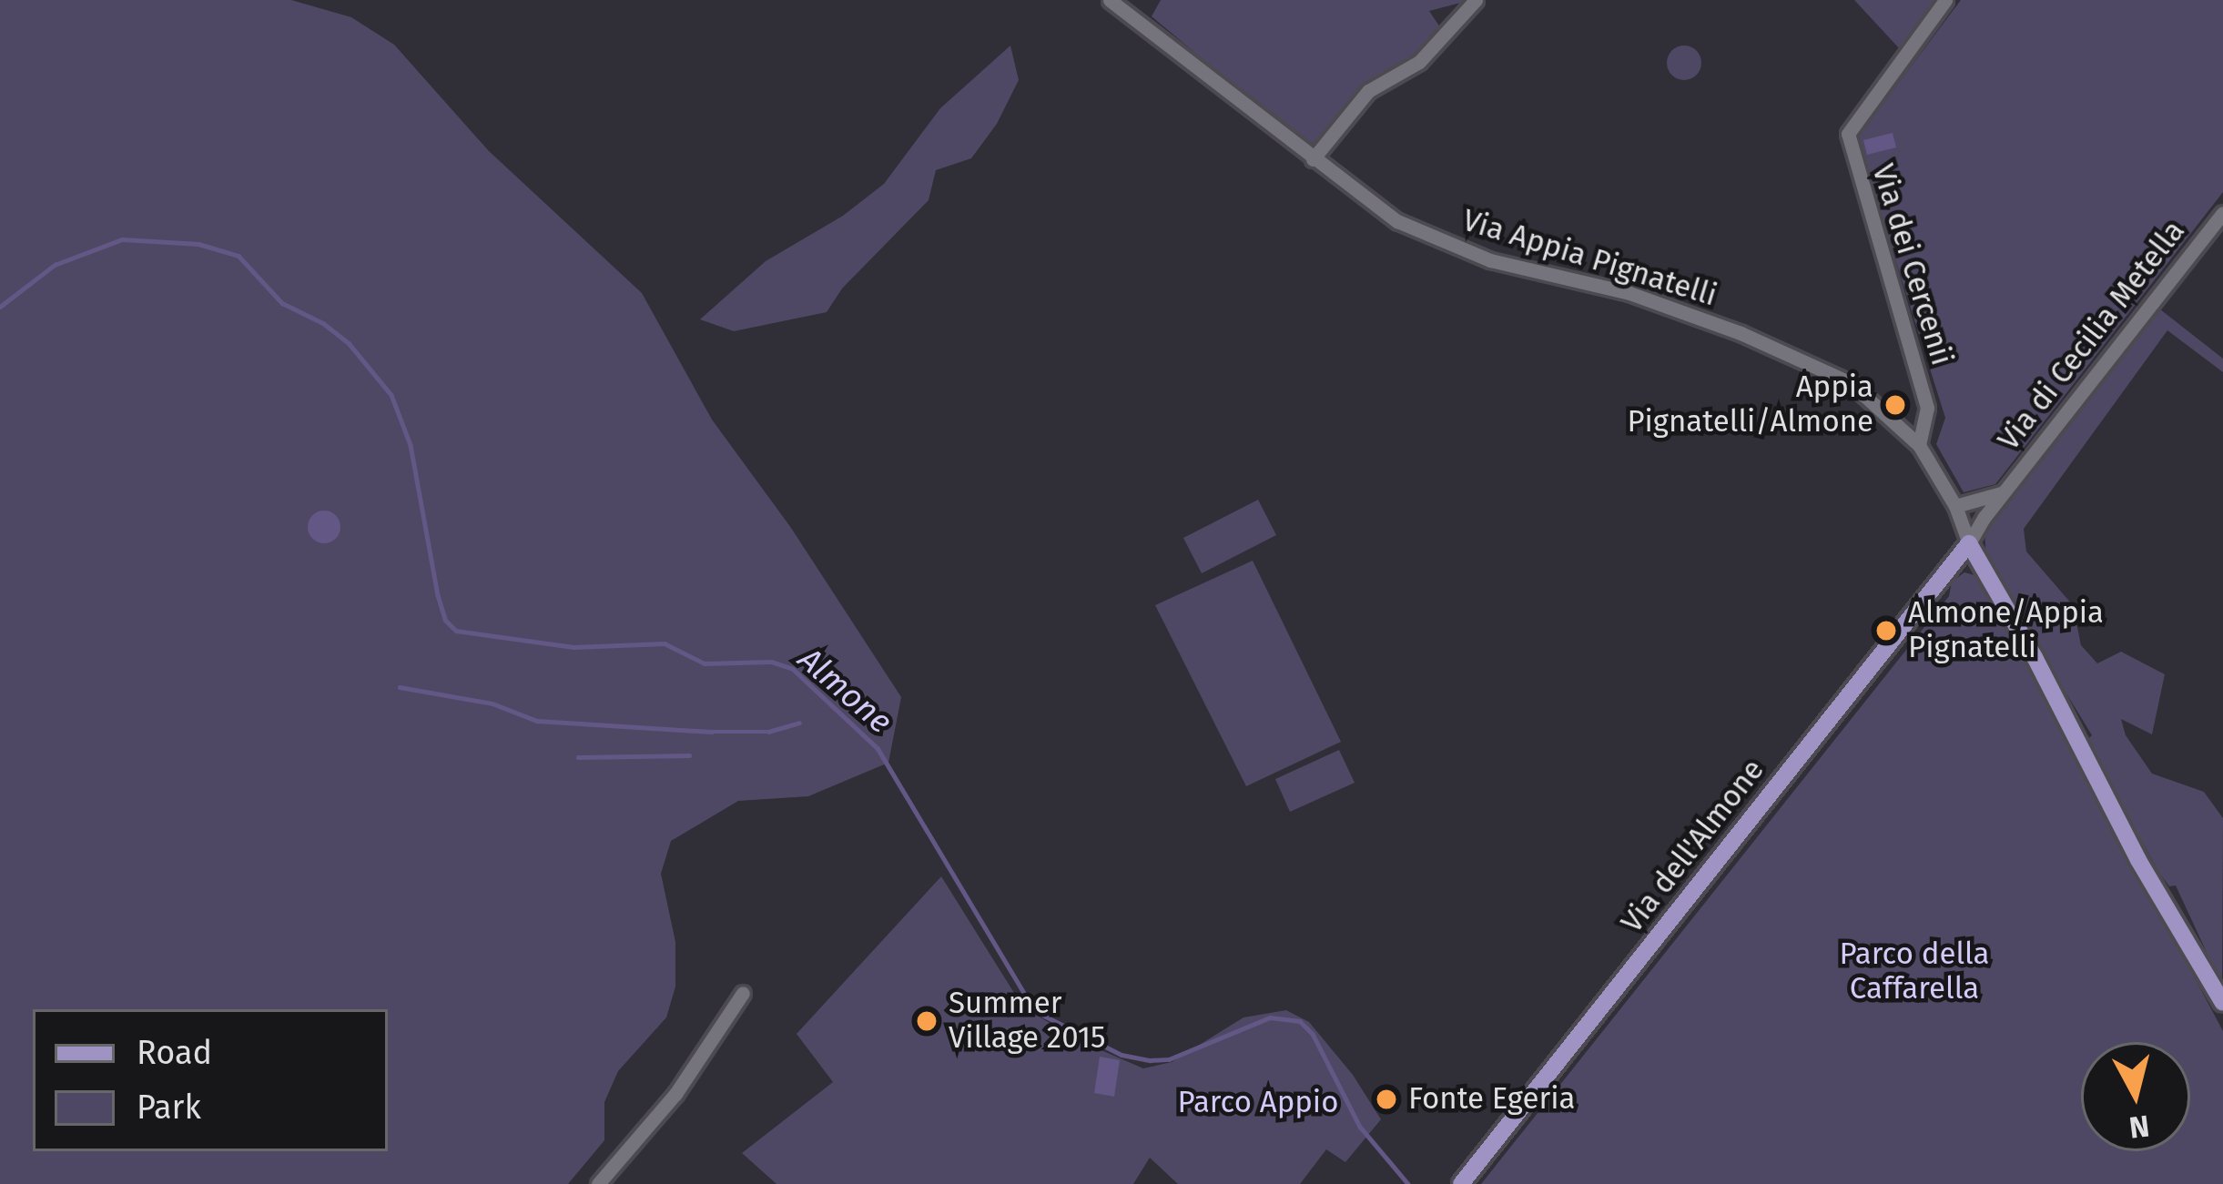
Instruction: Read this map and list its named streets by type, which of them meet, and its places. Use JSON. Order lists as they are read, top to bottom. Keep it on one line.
{"streets":{"main road":["Via Appia Pignatelli","Via dell'Almone"],"street":["Via dei Cercenii","Via di Cecilia Metella"]},"crossings":[["Via Appia Pignatelli","Via dei Cercenii"],["Via Appia Pignatelli","Via di Cecilia Metella"],["Via Appia Pignatelli","Via dell'Almone"],["Via di Cecilia Metella","Via dell'Almone"]],"water":["Almone"],"parks":["Parco della Caffarella","Parco Appio"],"places":["Appia Pignatelli/Almone","Almone/Appia Pignatelli","Summer Village 2015","Fonte Egeria"],"legend":["Road","Park"],"north":"bottom"}
